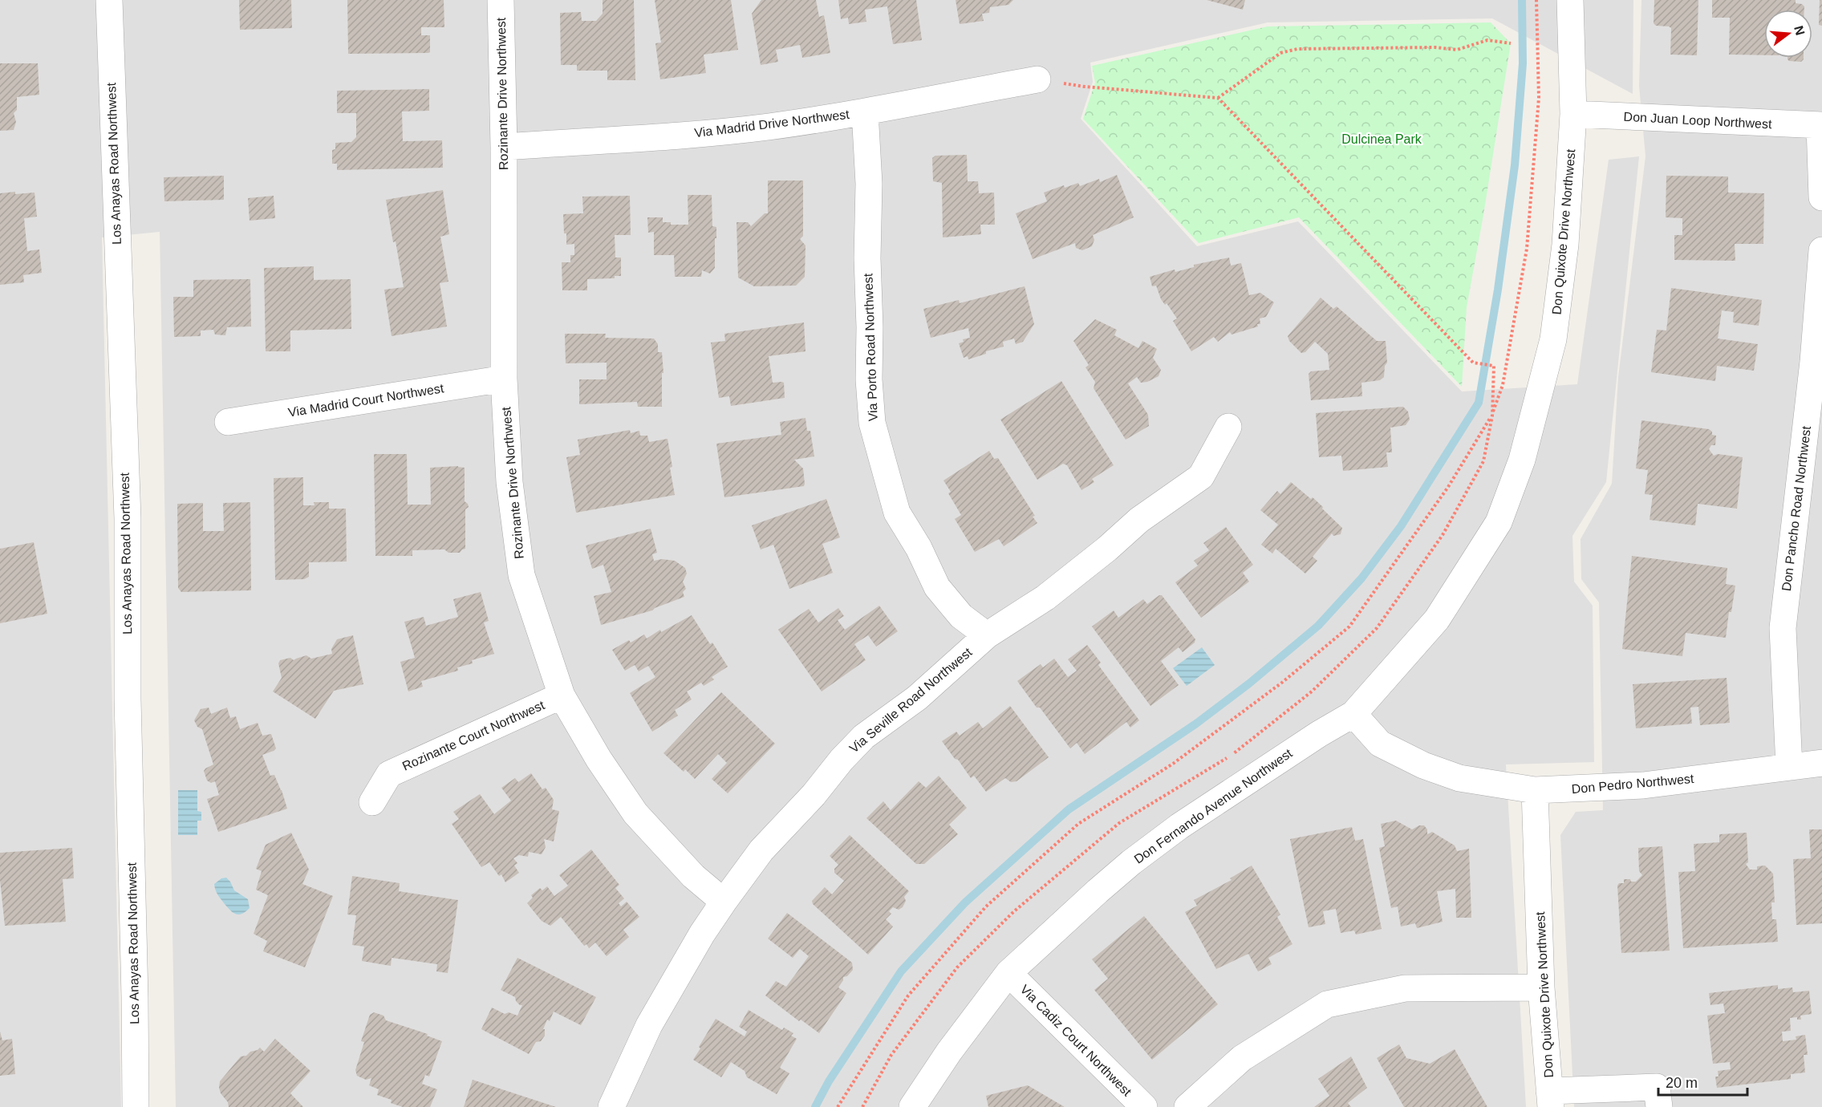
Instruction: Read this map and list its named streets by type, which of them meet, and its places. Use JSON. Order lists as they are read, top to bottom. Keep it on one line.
{"streets":{"street":["Rozinante Drive Northwest","Don Juan Loop Northwest","Via Madrid Drive Northwest","Los Anayas Road Northwest","Don Quixote Drive Northwest","Via Porto Road Northwest","Via Madrid Court Northwest","Don Pancho Road Northwest","Via Seville Road Northwest","Rozinante Court Northwest","Don Pedro Northwest","Don Fernando Avenue Northwest","Via Cadiz Court Northwest"]},"crossings":[["Rozinante Drive Northwest","Via Madrid Drive Northwest"],["Rozinante Drive Northwest","Via Madrid Court Northwest"],["Rozinante Drive Northwest","Via Seville Road Northwest"],["Rozinante Drive Northwest","Rozinante Court Northwest"],["Don Juan Loop Northwest","Don Quixote Drive Northwest"],["Via Madrid Drive Northwest","Via Porto Road Northwest"],["Don Quixote Drive Northwest","Don Pedro Northwest"],["Don Quixote Drive Northwest","Don Fernando Avenue Northwest"],["Via Porto Road Northwest","Via Seville Road Northwest"],["Don Pancho Road Northwest","Don Pedro Northwest"],["Don Fernando Avenue Northwest","Via Cadiz Court Northwest"]],"parks":["Dulcinea Park"],"scale_bar":"20 m","north":"right"}
